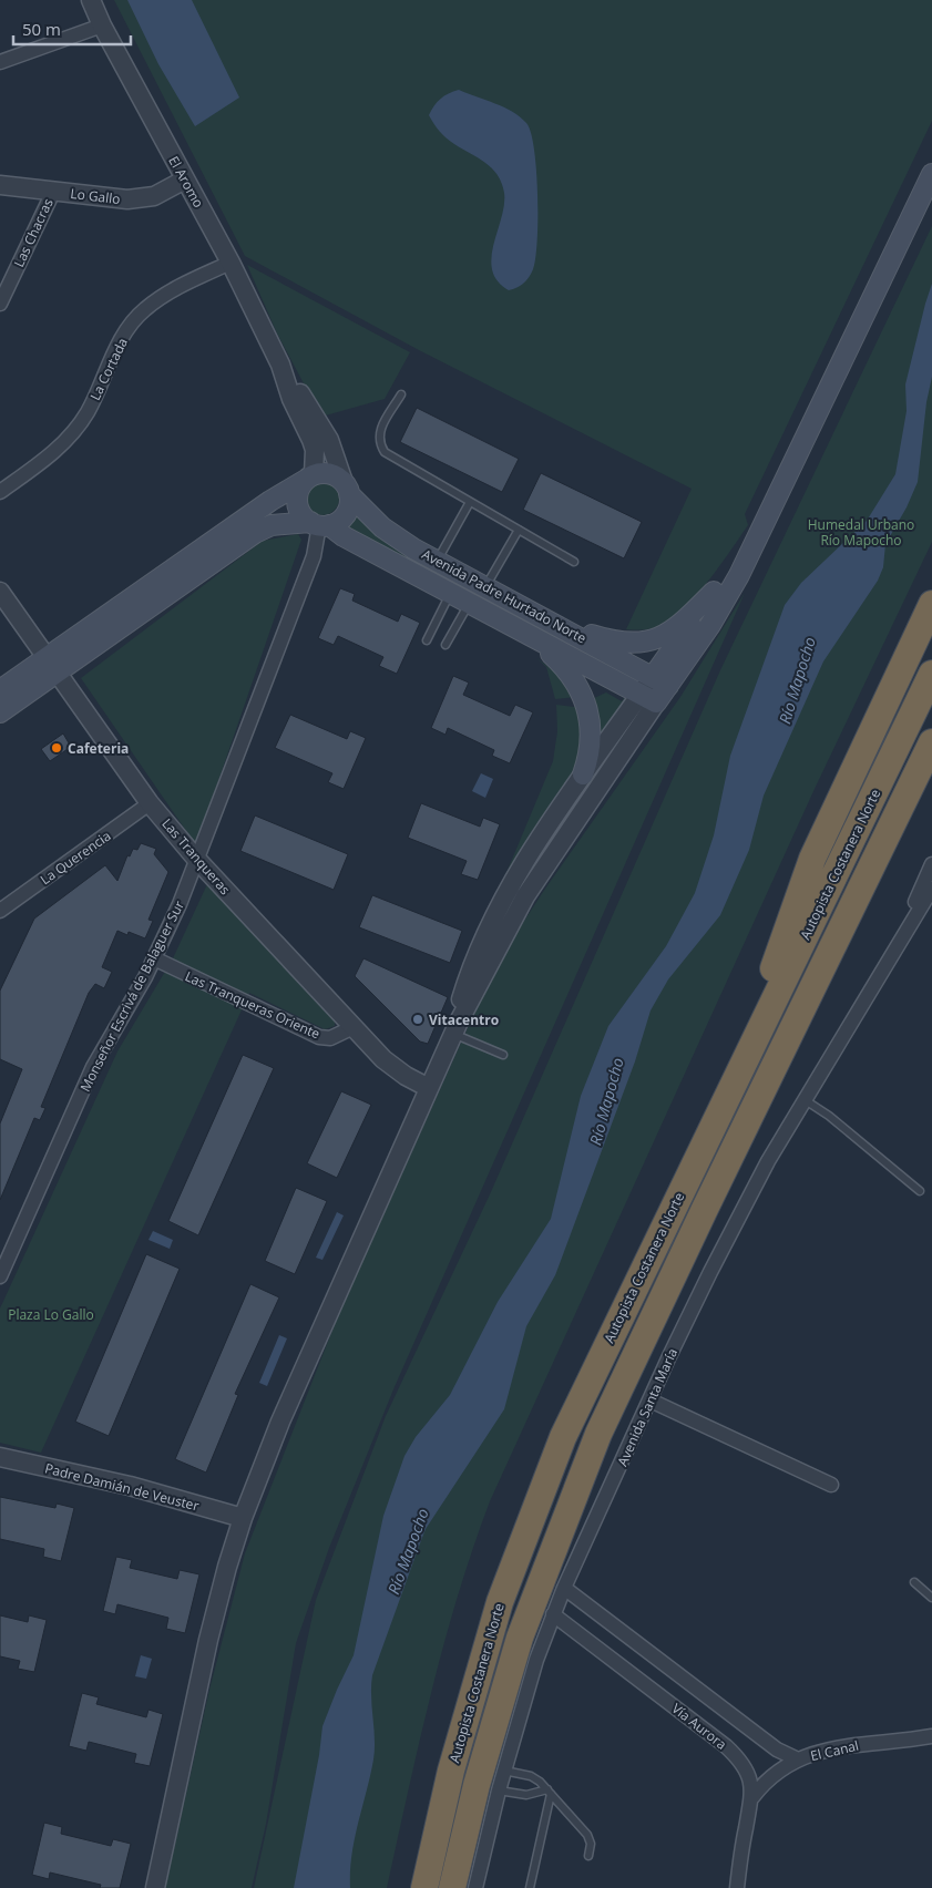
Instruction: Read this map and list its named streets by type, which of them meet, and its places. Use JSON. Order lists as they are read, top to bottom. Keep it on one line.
{"streets":{"highway":["Autopista Costanera Norte"],"main road":["Avenida Padre Hurtado Norte"],"street":["El Aromo","Lo Gallo","Las Chacras","La Cortada","Las Tranqueras","La Querencia","Monseñor Escrivá de Balaguer Sur","Las Tranqueras Oriente","Avenida Santa María","Padre Damián de Veuster","Vía Aurora","El Canal"]},"crossings":[["El Aromo","Lo Gallo"],["El Aromo","La Cortada"],["El Aromo","Avenida Padre Hurtado Norte"],["El Aromo","Monseñor Escrivá de Balaguer Sur"],["Lo Gallo","Las Chacras"],["Avenida Padre Hurtado Norte","Monseñor Escrivá de Balaguer Sur"],["Las Tranqueras","La Querencia"],["Las Tranqueras","Monseñor Escrivá de Balaguer Sur"],["Las Tranqueras","Las Tranqueras Oriente"],["Monseñor Escrivá de Balaguer Sur","Las Tranqueras Oriente"],["Avenida Santa María","Vía Aurora"],["Vía Aurora","El Canal"]],"water":["Río Mapocho"],"parks":["Humedal Urbano Río Mapocho","Plaza Lo Gallo"],"places":["Cafeteria","Vitacentro"],"scale_bar":"50 m"}
